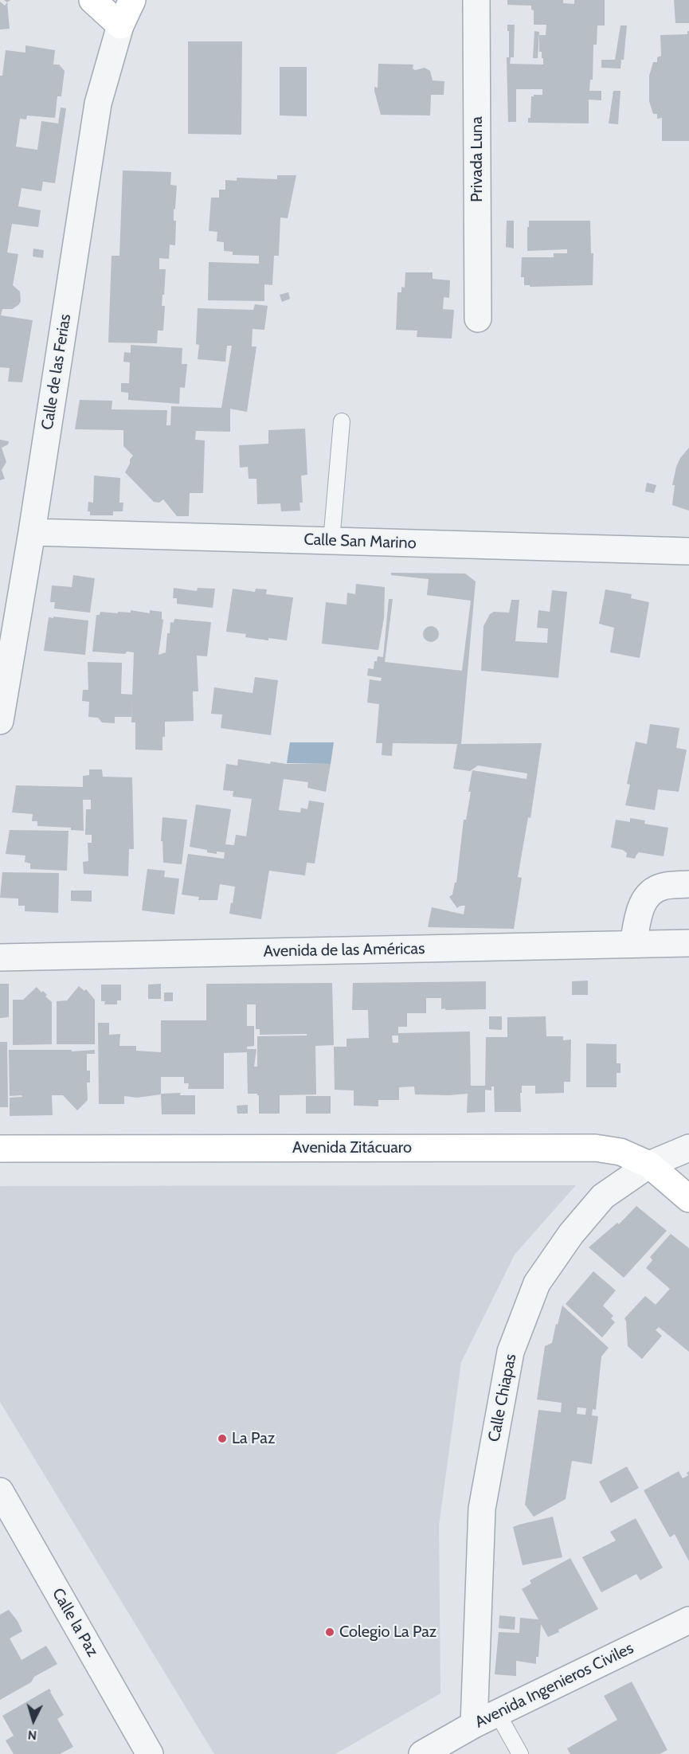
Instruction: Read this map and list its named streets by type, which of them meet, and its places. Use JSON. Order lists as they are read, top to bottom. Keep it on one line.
{"streets":{"street":["Privada Luna","Calle de las Ferias","Calle San Marino","Avenida de las Américas","Avenida Zitácuaro","Calle Chiapas","Calle la Paz","Avenida Ingenieros Civiles"]},"crossings":[["Calle de las Ferias","Calle San Marino"],["Avenida Zitácuaro","Calle Chiapas"],["Calle Chiapas","Avenida Ingenieros Civiles"]],"places":["La Paz","Colegio La Paz"],"north":"bottom"}
